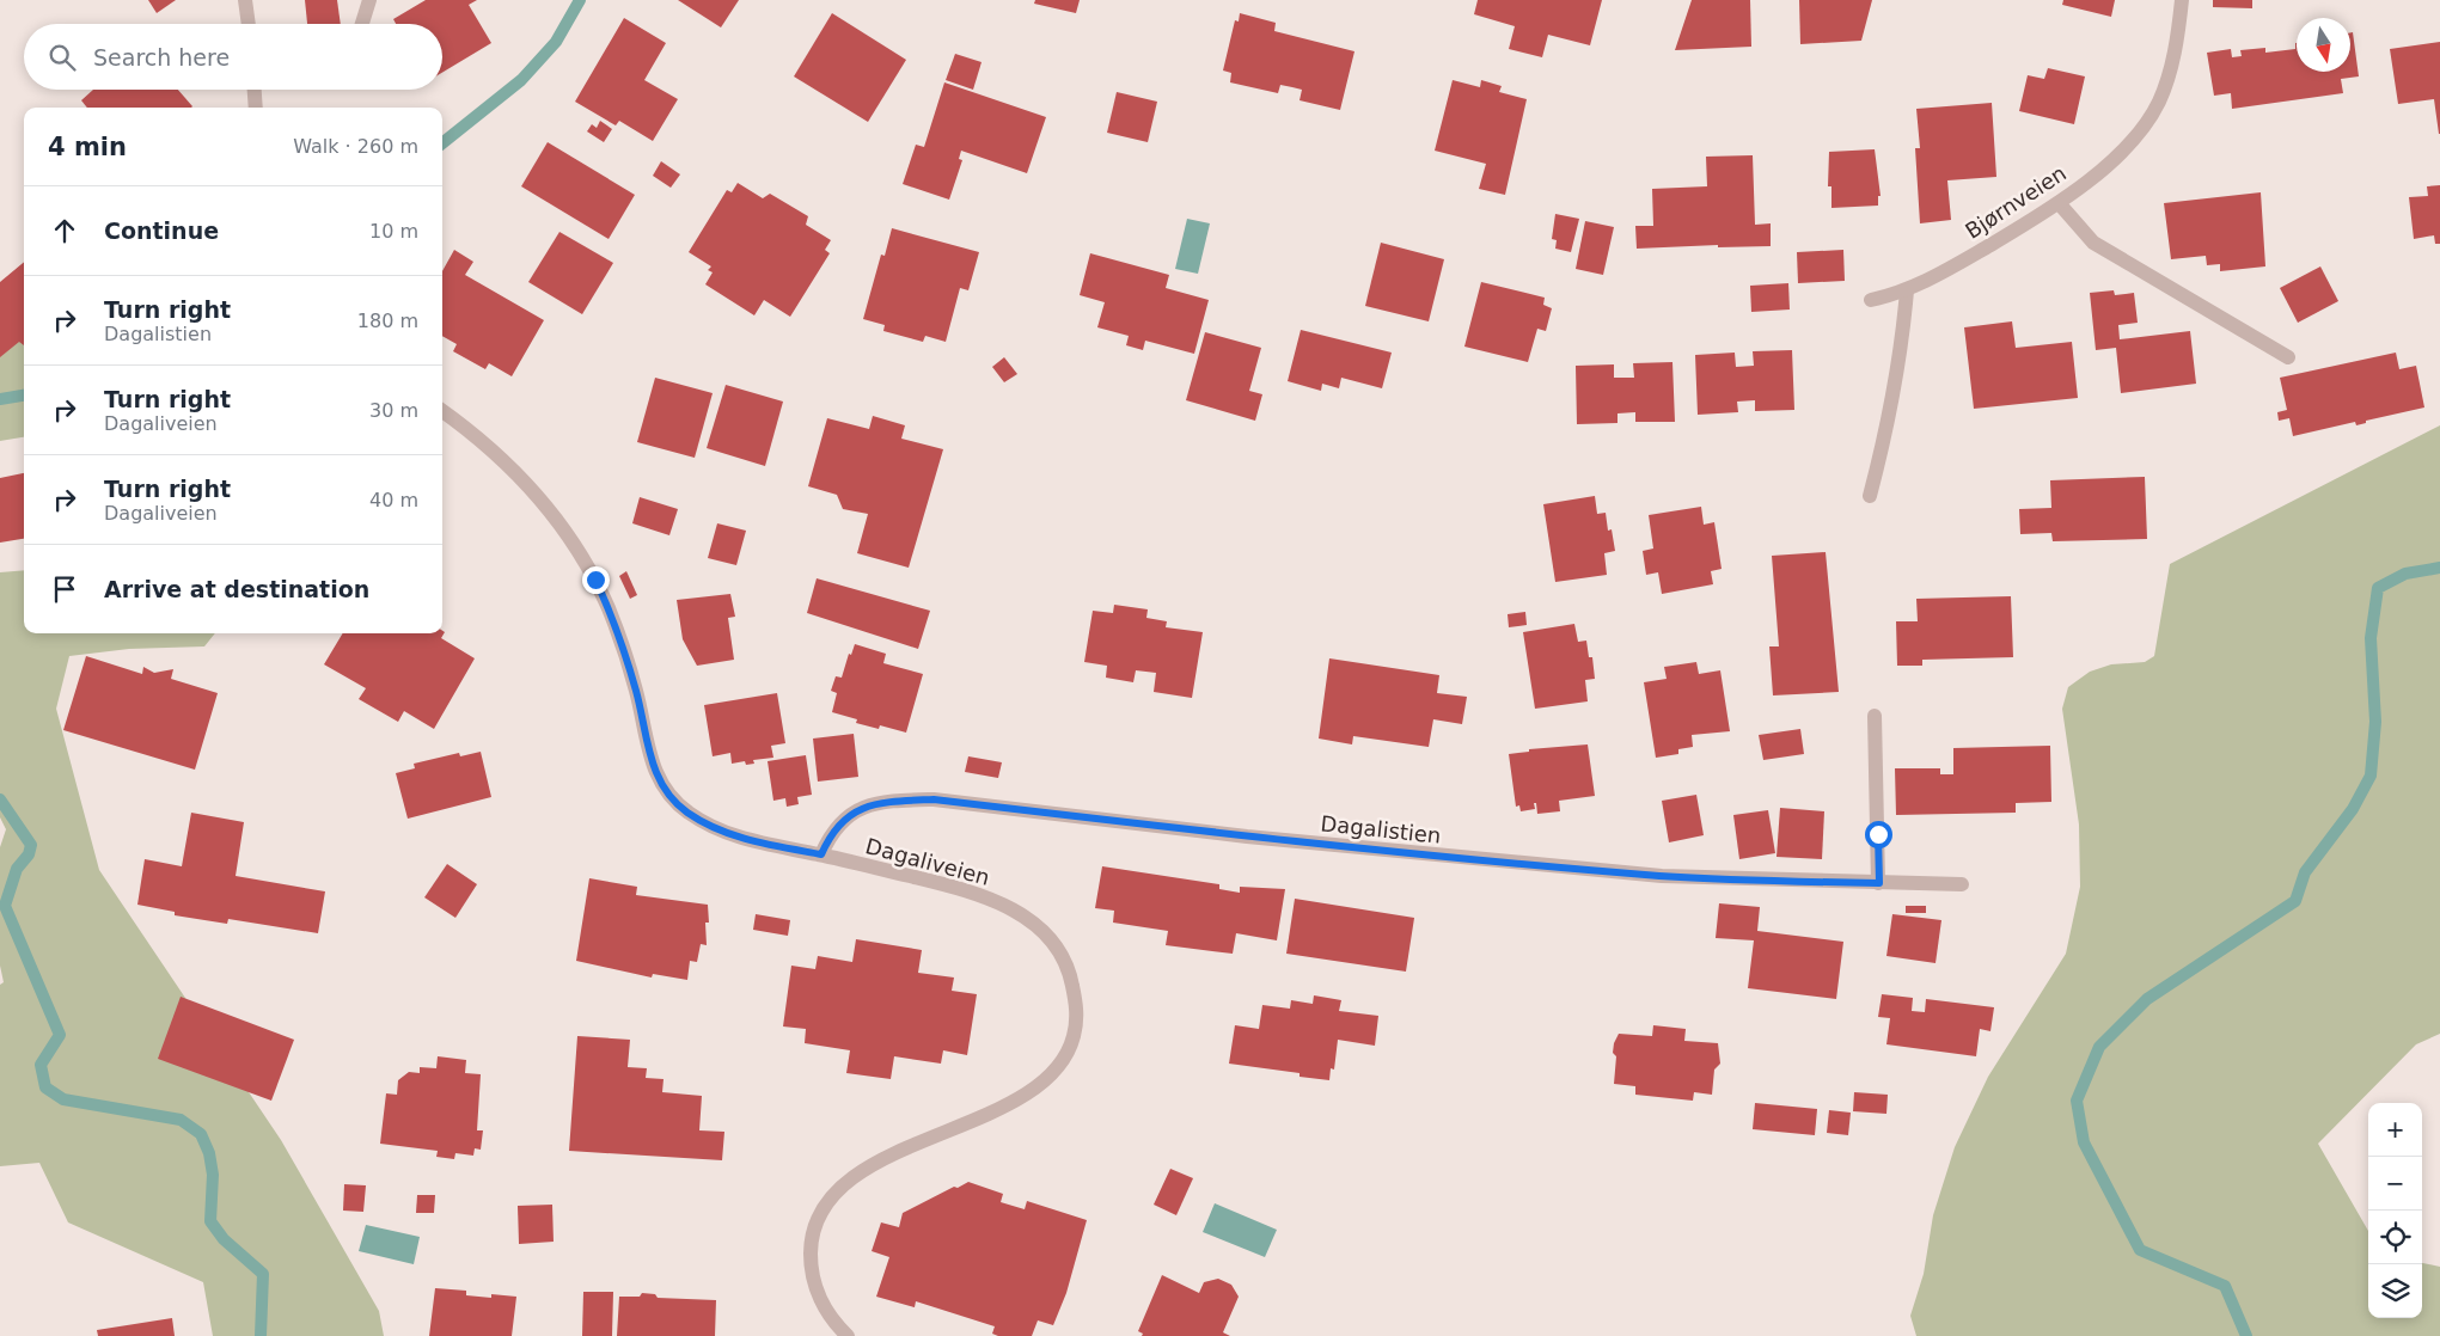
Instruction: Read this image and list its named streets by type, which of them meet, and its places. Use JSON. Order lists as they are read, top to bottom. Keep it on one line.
{"streets":{"street":["Bjørnveien","Dagalistien","Dagaliveien"]},"crossings":[["Dagalistien","Dagaliveien"]],"north":"bottom","page":{"search":"Search here","heading":["4 min","Walk · 260 m"],"list":[["Continue","10 m"],["Turn right","Dagalistien","180 m"],["Turn right","Dagaliveien","30 m"],["Turn right","Dagaliveien","40 m"],"Arrive at destination"],"map_buttons":["+","−"]}}
